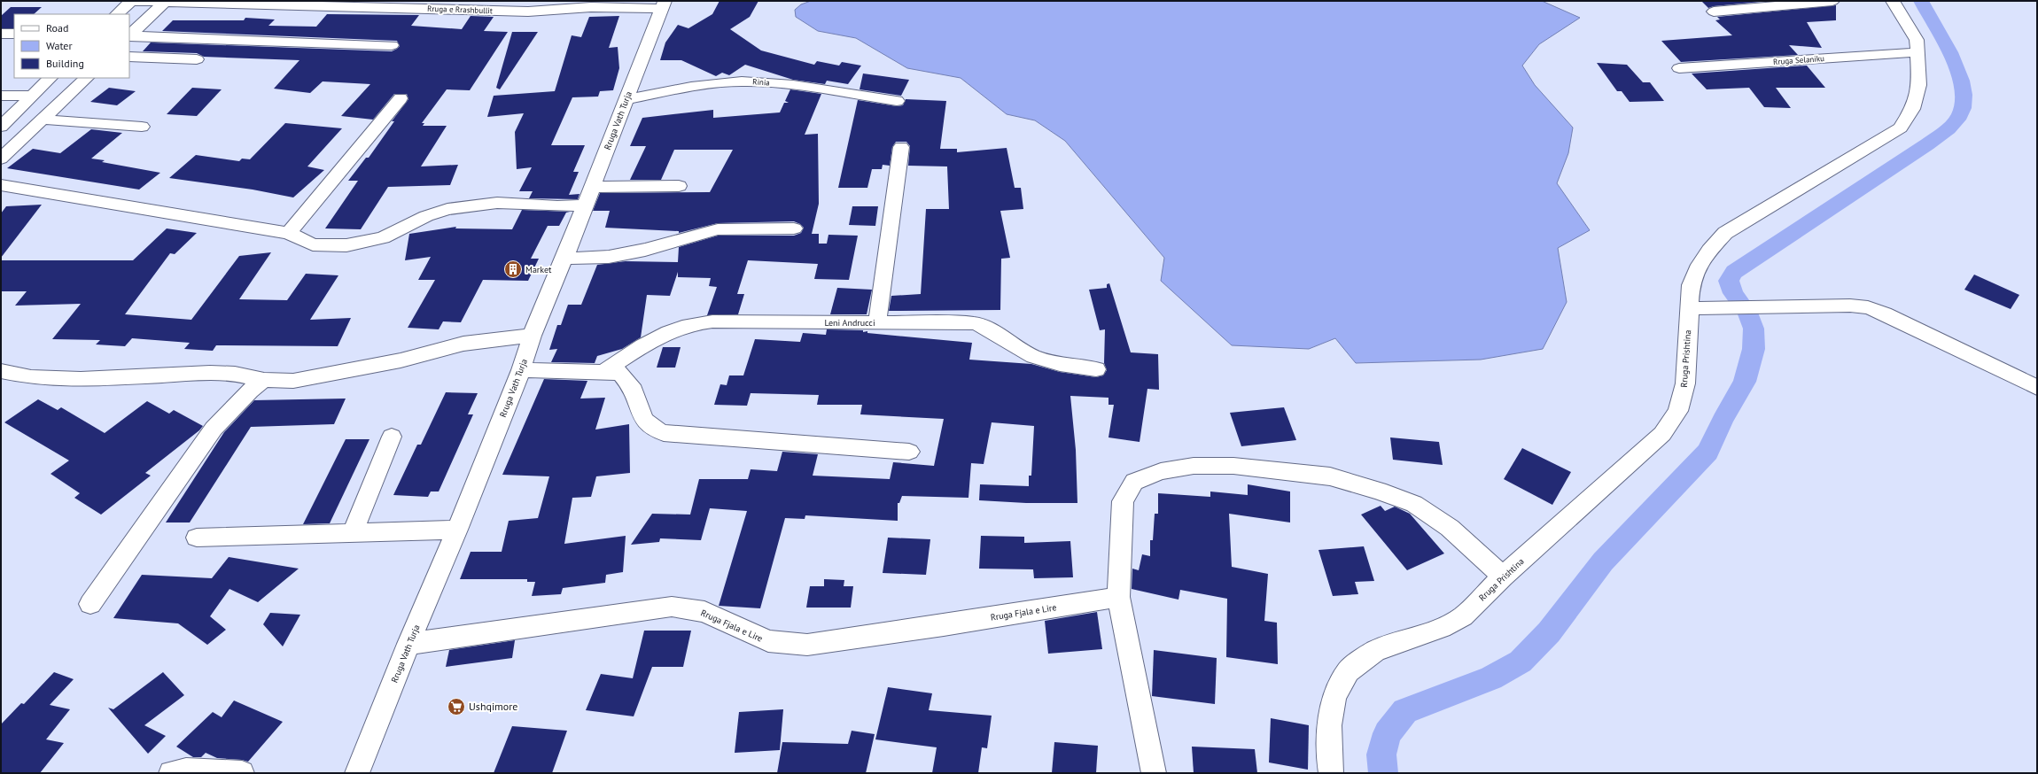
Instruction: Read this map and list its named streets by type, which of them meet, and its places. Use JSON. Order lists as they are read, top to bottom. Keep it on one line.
{"streets":{"street":["Rruga e Rrashbullit","Rruga Selaniku","Rinia","Rruga Vath Turja","Leni Andrucci","Rruga Prishtina","Rruga Fjala e Lire"]},"crossings":[["Rruga e Rrashbullit","Rruga Vath Turja"],["Rruga Selaniku","Rruga Prishtina"],["Rinia","Rruga Vath Turja"],["Rruga Vath Turja","Rruga Fjala e Lire"]],"places":{"building":["Market"],"supermarket":["Ushqimore"]},"legend":["Road","Water","Building"]}
